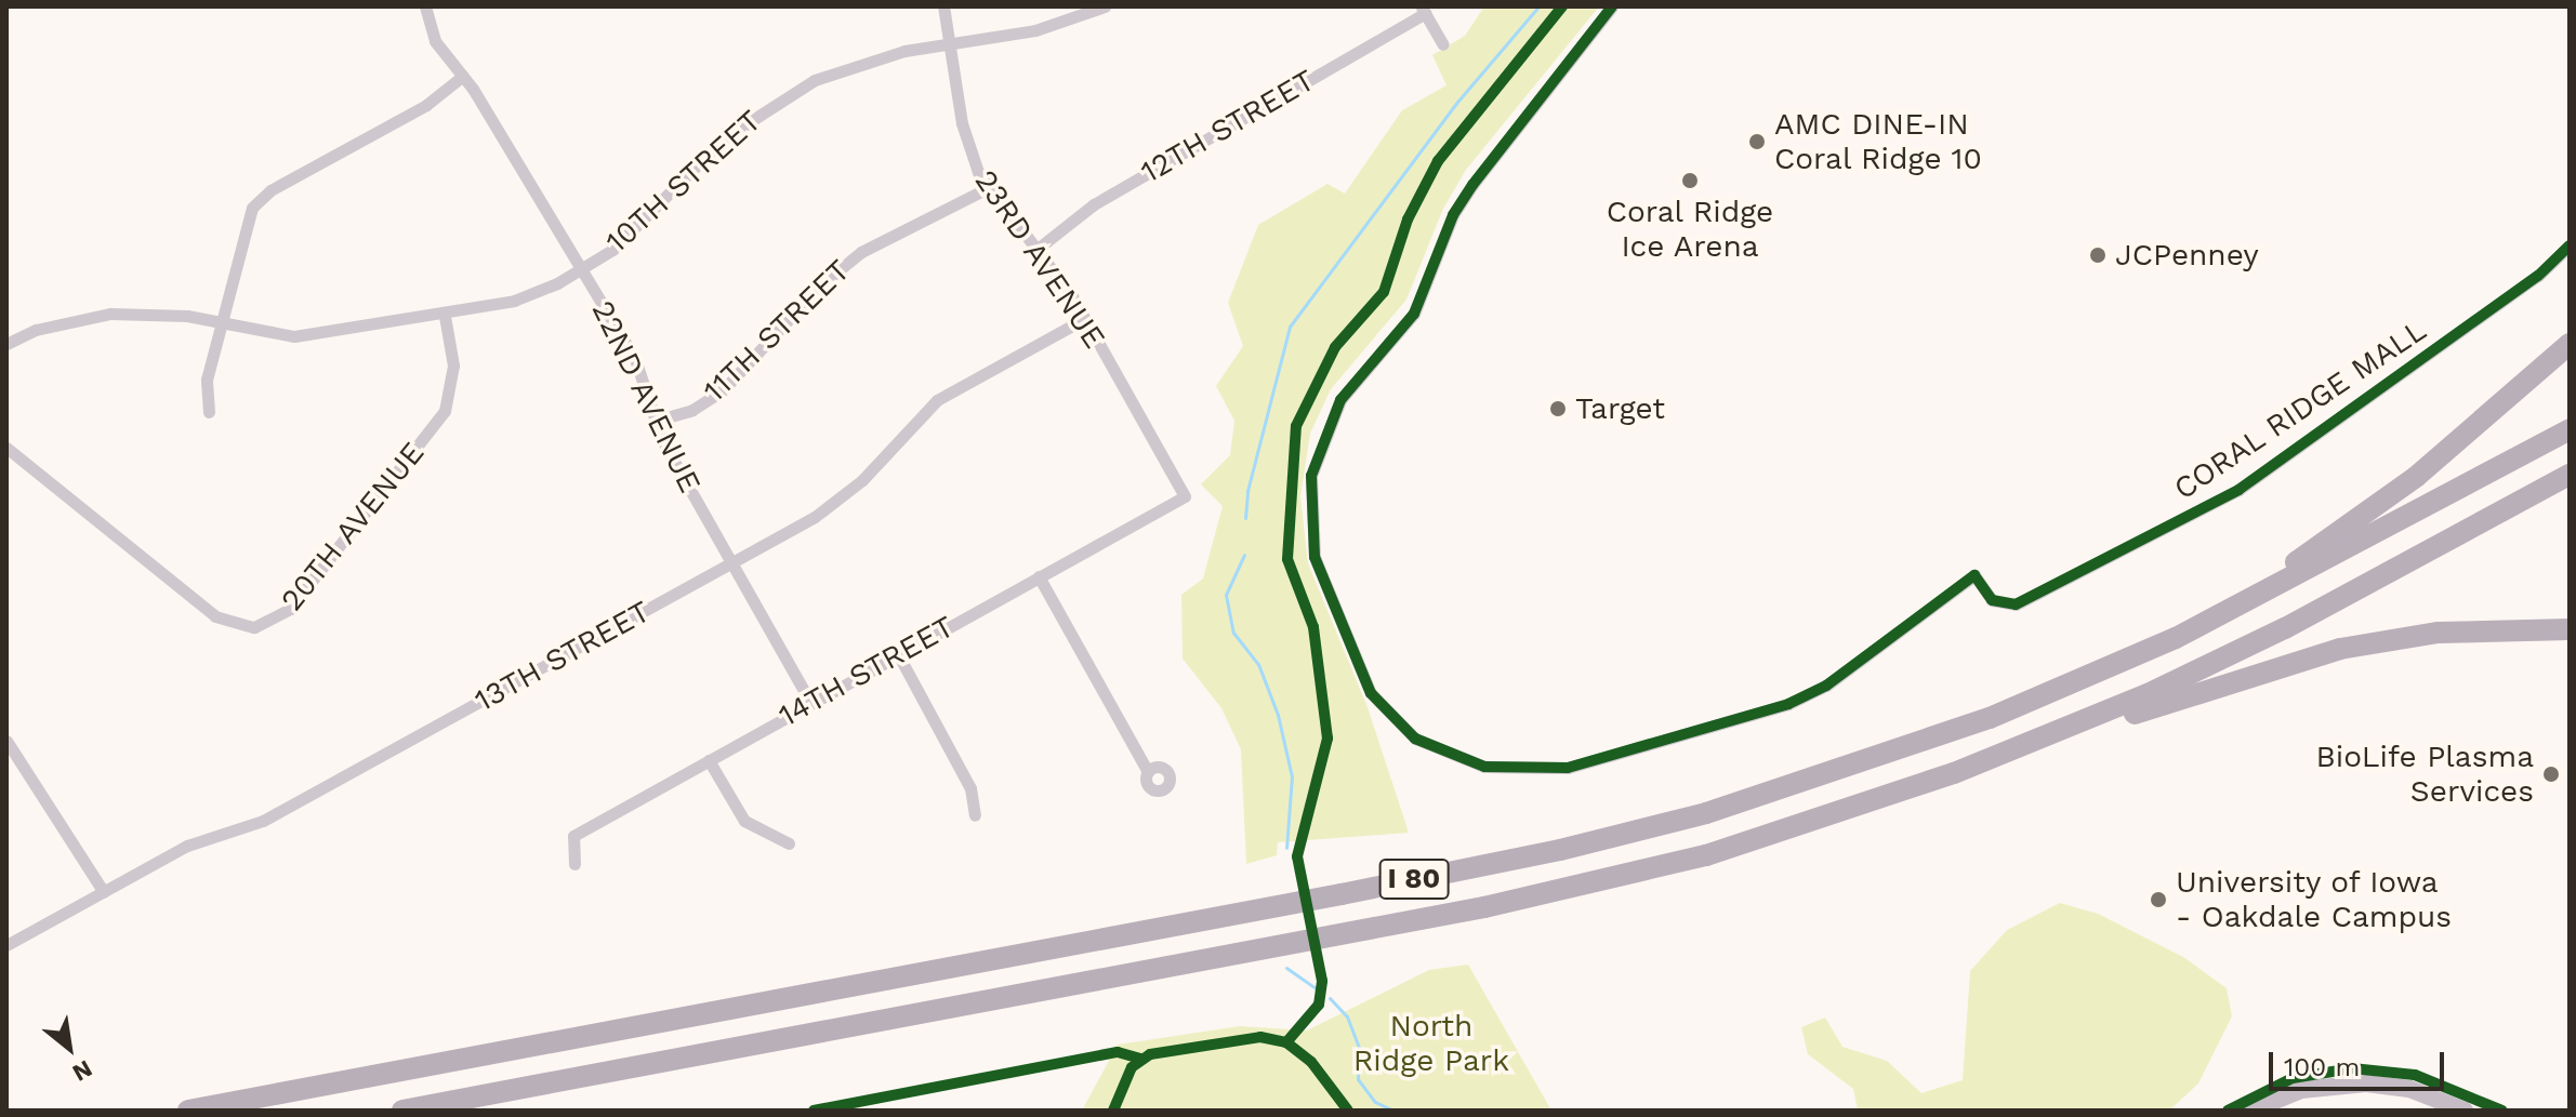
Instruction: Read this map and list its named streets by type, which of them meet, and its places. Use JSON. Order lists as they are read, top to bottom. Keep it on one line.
{"streets":{"highway":["I 80"],"street":["12TH STREET","10TH STREET","23RD AVENUE","11TH STREET","22ND AVENUE","CORAL RIDGE MALL","20TH AVENUE","13TH STREET","14TH STREET"]},"crossings":[["12TH STREET","23RD AVENUE"],["10TH STREET","23RD AVENUE"],["10TH STREET","22ND AVENUE"],["10TH STREET","20TH AVENUE"],["23RD AVENUE","11TH STREET"],["23RD AVENUE","13TH STREET"],["23RD AVENUE","14TH STREET"],["11TH STREET","22ND AVENUE"],["22ND AVENUE","13TH STREET"],["22ND AVENUE","14TH STREET"]],"parks":["North Ridge Park"],"places":["AMC DINE-IN Coral Ridge 10","Coral Ridge Ice Arena","JCPenney","Target","BioLife Plasma Services","University of Iowa - Oakdale Campus"],"scale_bar":"100 m","north":"bottom right"}
